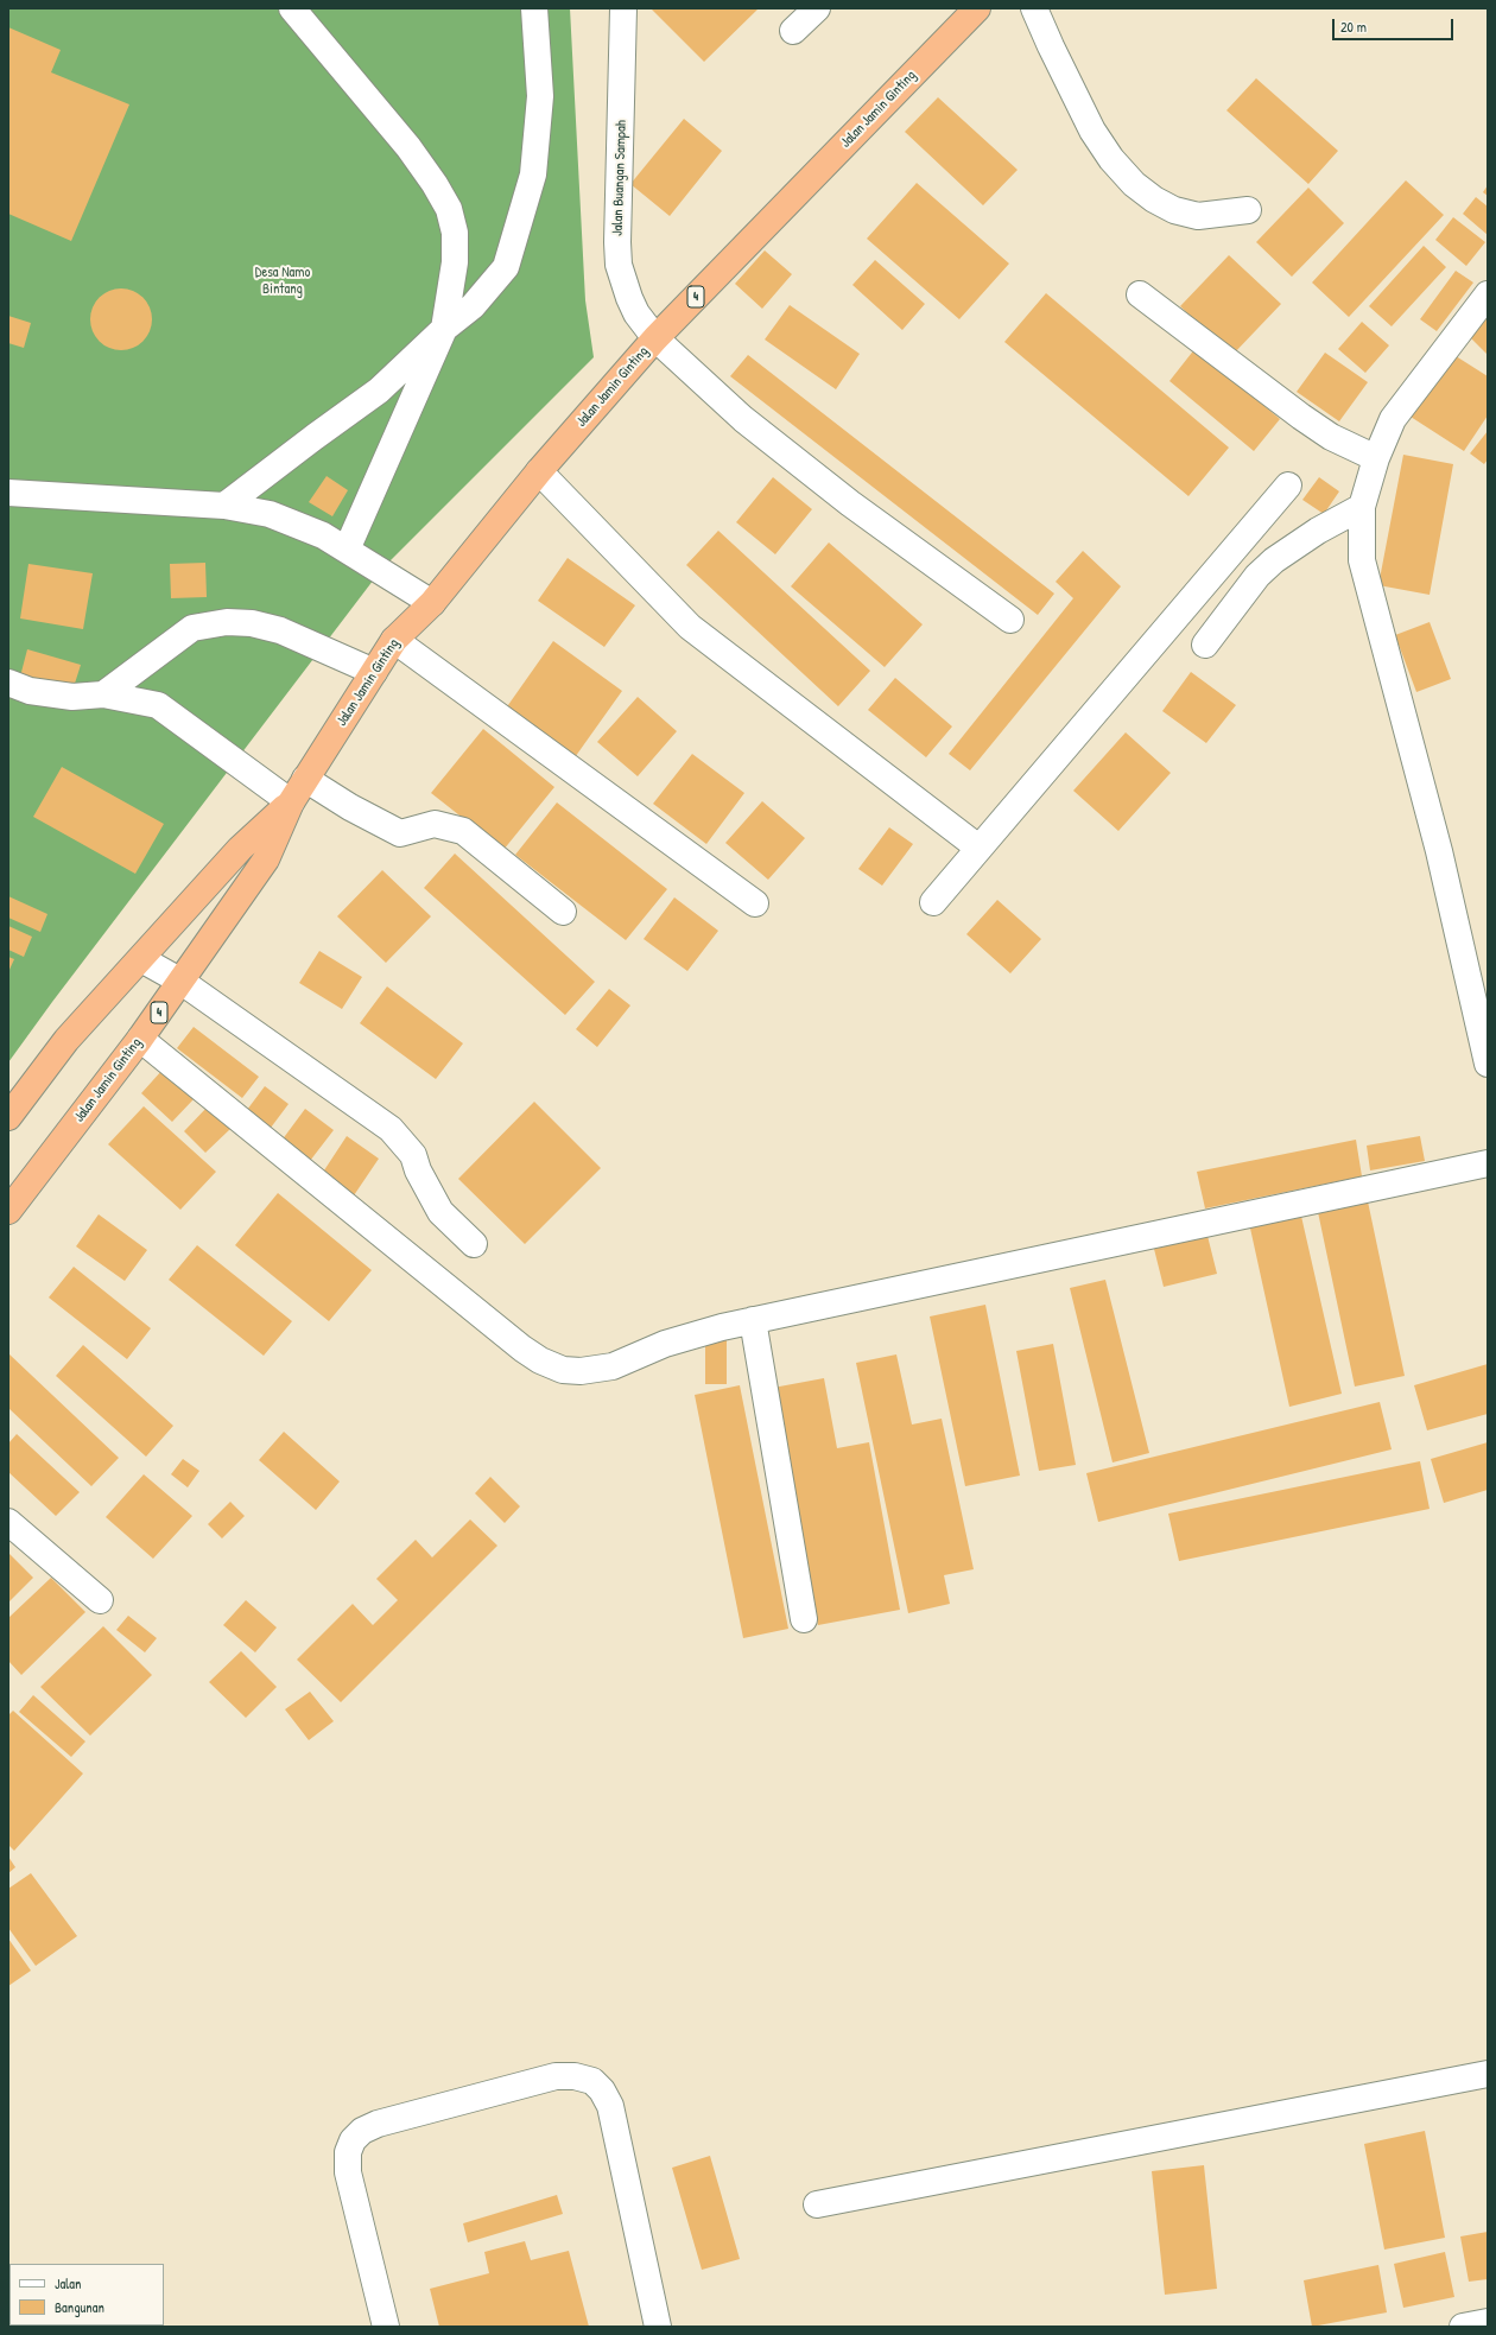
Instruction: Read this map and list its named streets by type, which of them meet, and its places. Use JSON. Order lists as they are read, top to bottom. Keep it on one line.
{"streets":{"highway":["Jalan Jamin Ginting","4"],"street":["Jalan Buangan Sampah"]},"crossings":[["Jalan Jamin Ginting","Jalan Buangan Sampah"]],"parks":["Desa Namo Bintang"],"legend":["Jalan","Bangunan"],"scale_bar":"20 m"}
